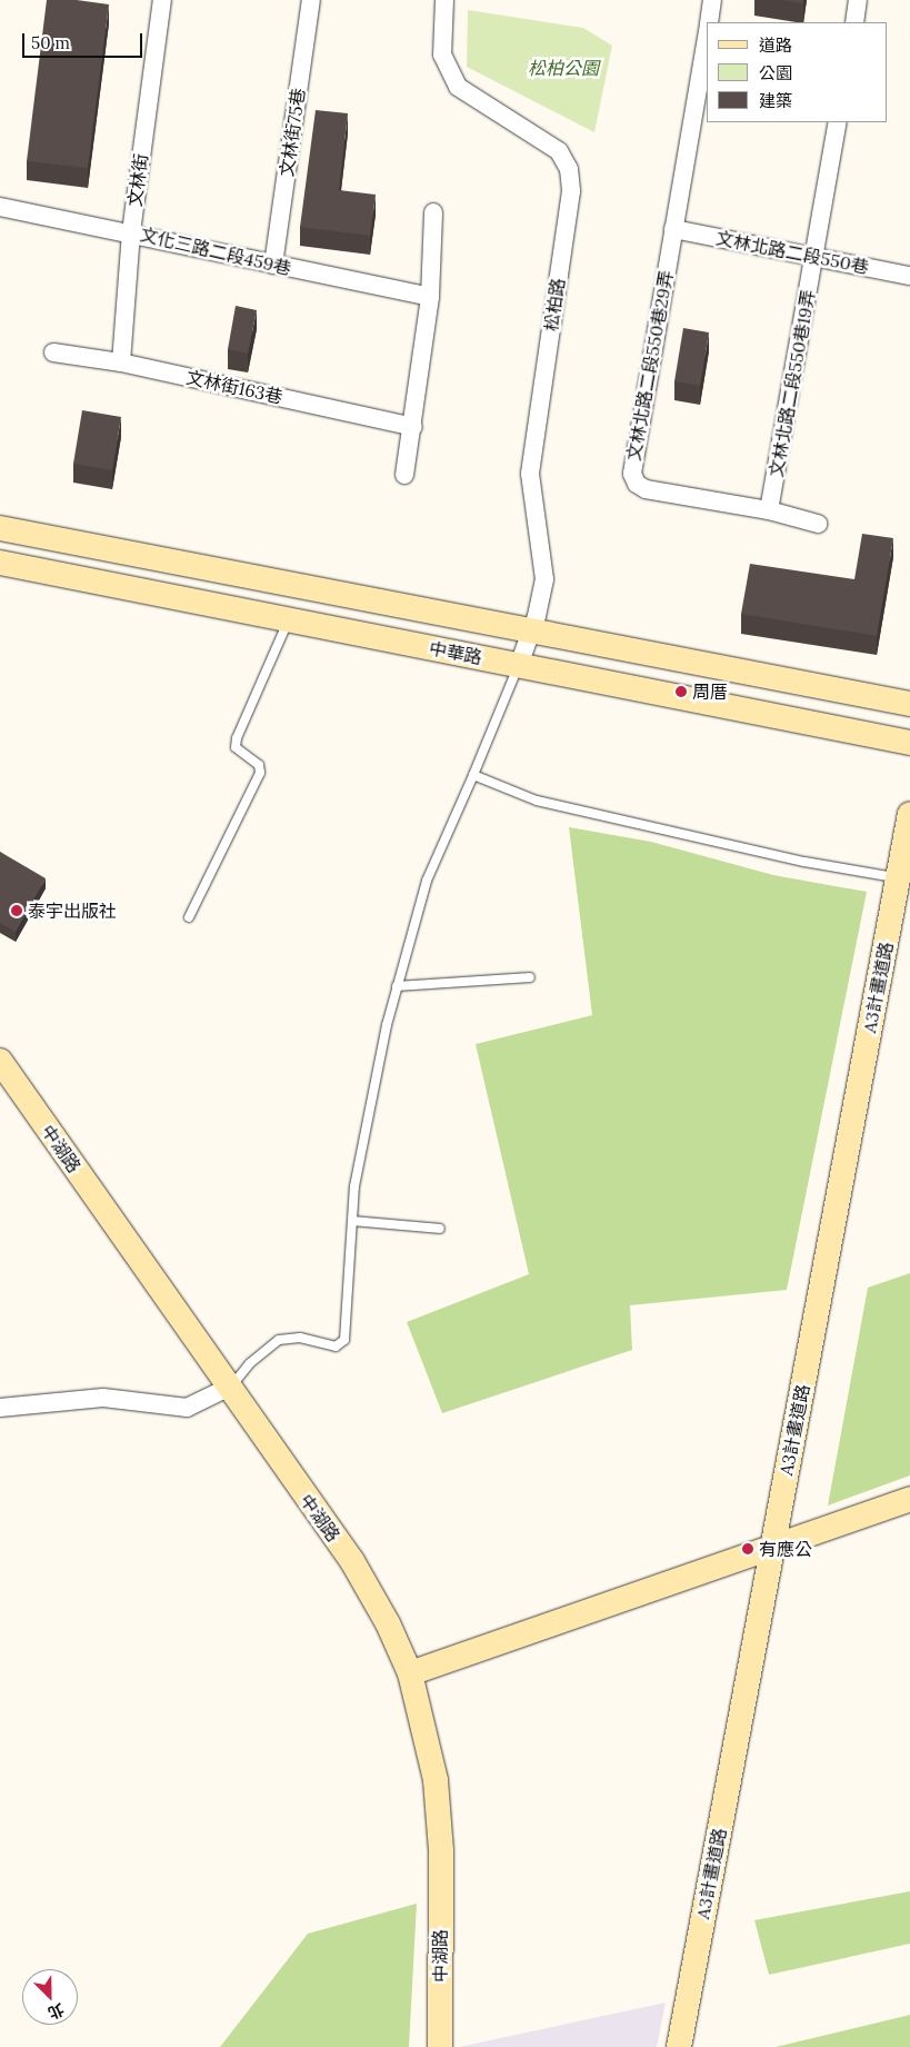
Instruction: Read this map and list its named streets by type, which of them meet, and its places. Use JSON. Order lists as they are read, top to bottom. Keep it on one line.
{"streets":{"street":["文林街75巷","文林街","文化三路二段459巷","文林北路二段550巷","松柏路","文林北路二段550巷29弄","文林北路二段550巷19弄","文林街163巷","中華路","A3計畫道路","中湖路"]},"crossings":[["文林街75巷","文化三路二段459巷"],["文林街","文化三路二段459巷"],["文林街","文林街163巷"],["文林北路二段550巷","文林北路二段550巷29弄"],["文林北路二段550巷","文林北路二段550巷19弄"],["松柏路","中華路"],["文林北路二段550巷29弄","文林北路二段550巷19弄"]],"parks":["松柏公園"],"places":["周厝","泰宇出版社","有應公"],"legend":["道路","公園","建築"],"scale_bar":"50 m","north":"bottom right"}
